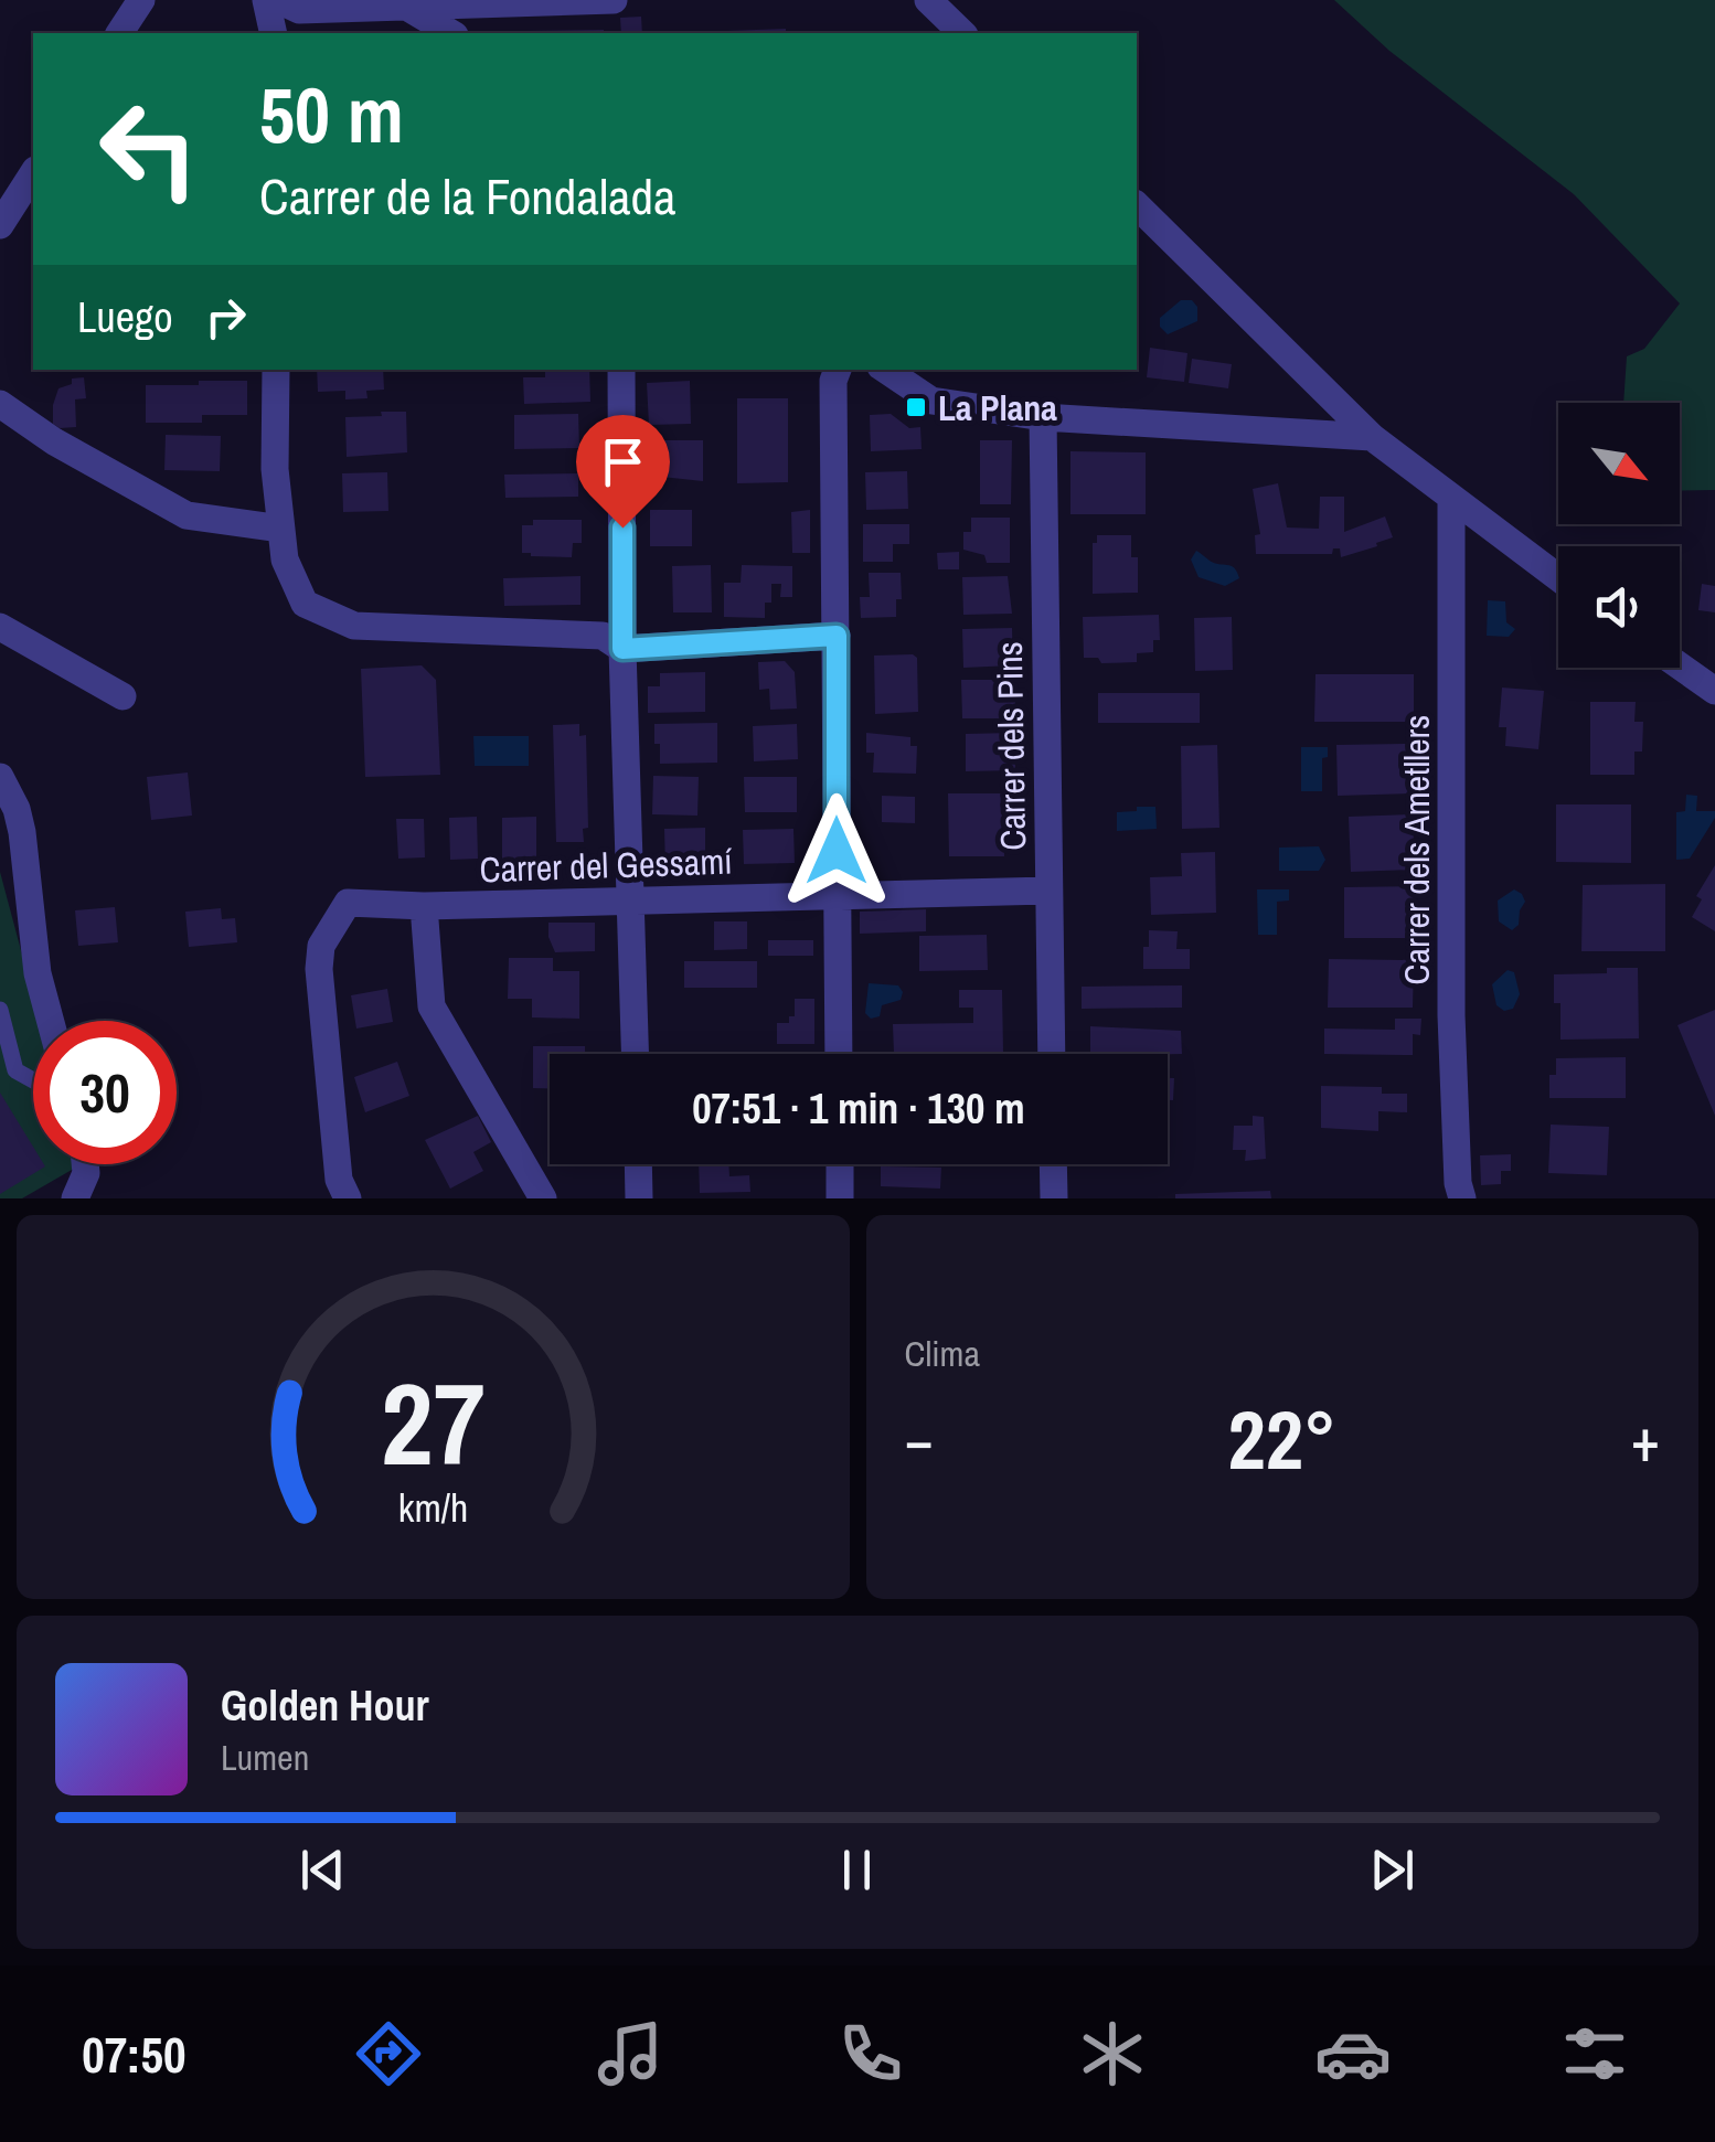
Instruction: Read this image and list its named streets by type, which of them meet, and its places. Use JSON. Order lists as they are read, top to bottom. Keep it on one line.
{"streets":{"street":["Carrer dels Pins","Carrer dels Ametllers","Carrer del Gessamí"]},"crossings":[["Carrer dels Pins","Carrer del Gessamí"]],"places":{"transit":["La Plana"]},"north":"bottom right","page":{"turn":["50 m","Carrer de la Fondalada"],"then":"Luego","limit":"30","trip":"07:51 · 1 min · 130 m","tile":"Clima","heat":["−","22°","+"],"song":["Golden Hour","Lumen"],"tabs":"07:50","gauge":["27","km/h"]}}
